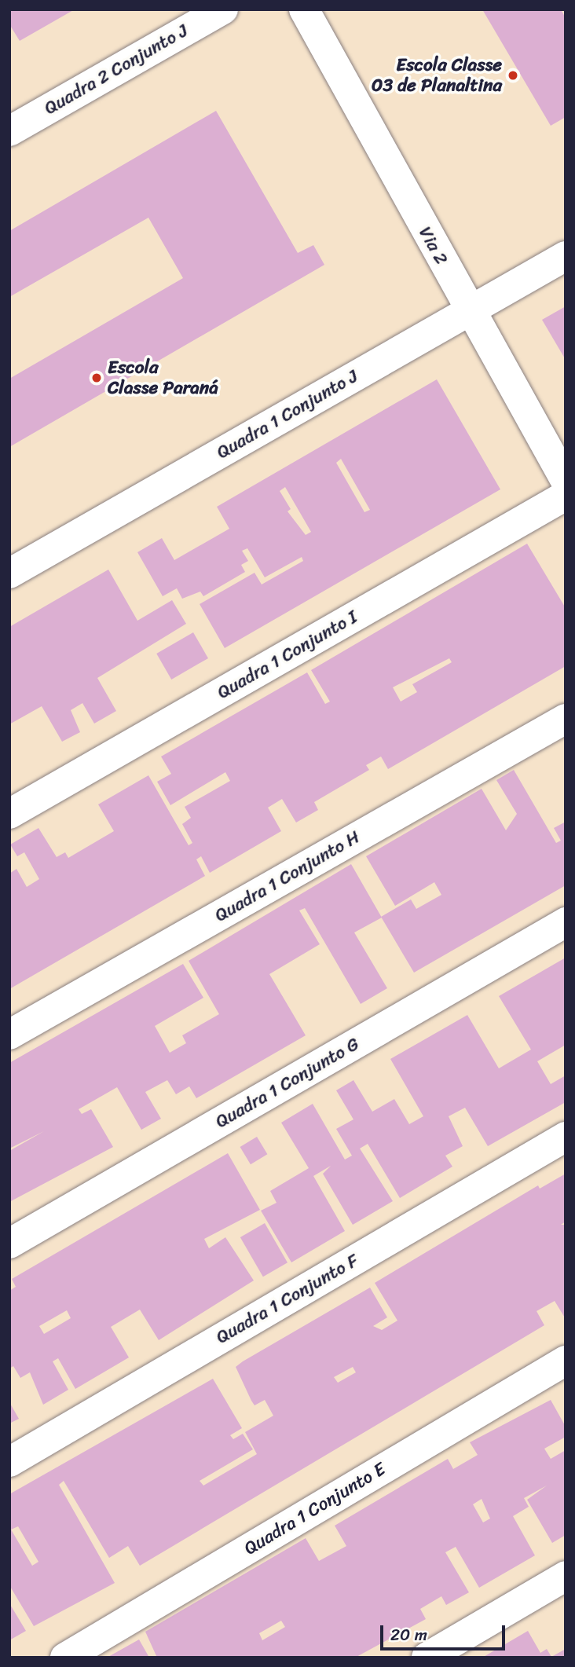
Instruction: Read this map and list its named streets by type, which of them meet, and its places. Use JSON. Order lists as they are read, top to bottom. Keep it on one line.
{"streets":{"street":["Quadra 2 Conjunto J","Via 2","Quadra 1 Conjunto J","Quadra 1 Conjunto I","Quadra 1 Conjunto H","Quadra 1 Conjunto G","Quadra 1 Conjunto F","Quadra 1 Conjunto E"]},"crossings":[["Via 2","Quadra 1 Conjunto J"]],"places":["Escola Classe 03 de Planaltina","Escola Classe Paraná"],"scale_bar":"20 m"}
